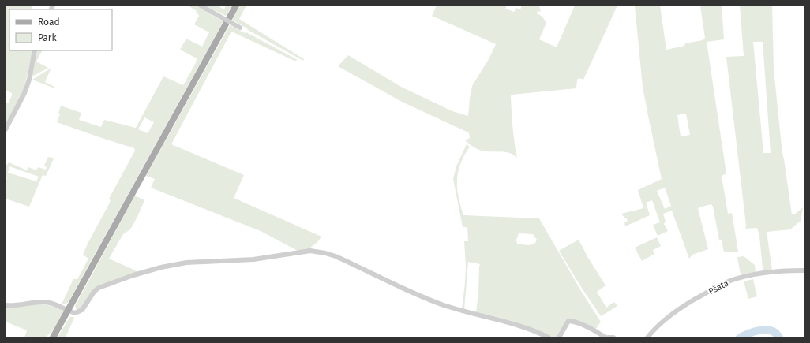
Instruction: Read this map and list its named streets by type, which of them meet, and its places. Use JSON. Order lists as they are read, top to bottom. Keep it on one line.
{"streets":{"street":["Pšata"]},"legend":["Road","Park"]}
